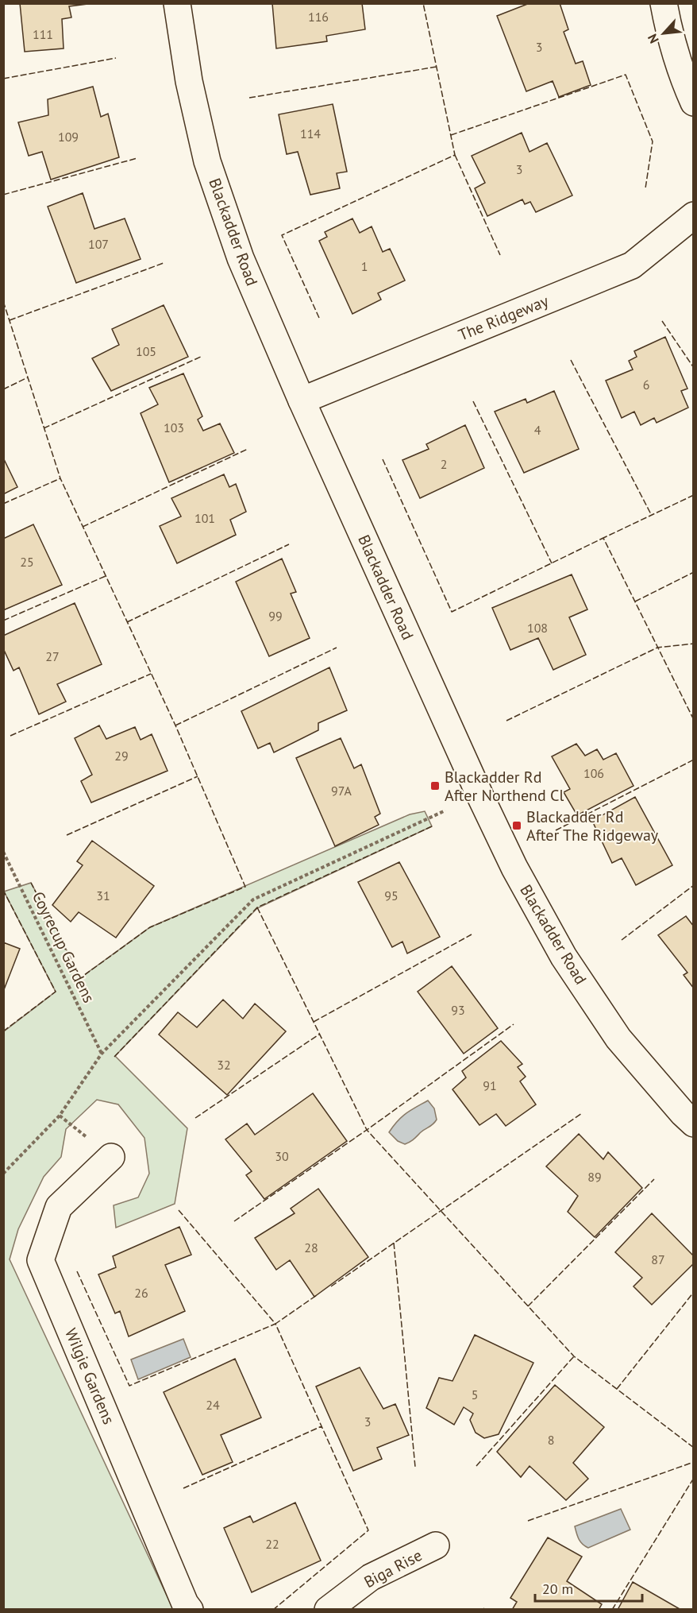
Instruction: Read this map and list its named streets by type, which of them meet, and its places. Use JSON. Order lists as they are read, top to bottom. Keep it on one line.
{"streets":{"street":["Blackadder Road","The Ridgeway","Wilgie Gardens","Biga Rise"],"path":["Coyrecup Gardens"]},"crossings":[["Blackadder Road","The Ridgeway"]],"places":{"transit":["Blackadder Rd After Northend Cl","Blackadder Rd After The Ridgeway"]},"house_numbers":["116","111","3","114","109","3","107","1","105","6","103","4","2","101","25","99","108","27","29","106","97A","31","95","93","32","91","30","89","28","87","26","5","24","3","8","22"],"scale_bar":"20 m","north":"bottom left"}
